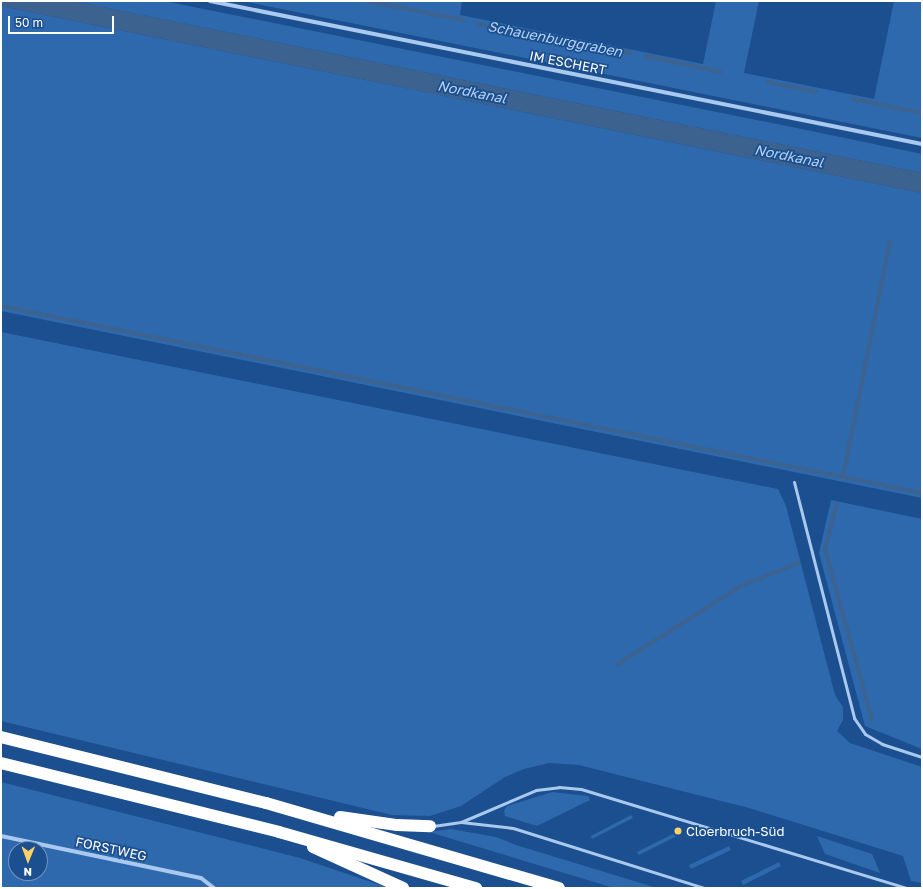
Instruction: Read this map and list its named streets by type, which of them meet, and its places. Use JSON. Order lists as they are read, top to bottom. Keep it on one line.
{"streets":{"street":["IM ESCHERT","FORSTWEG"]},"water":["Schauenburggraben","Nordkanal"],"places":["Cloerbruch-Süd"],"scale_bar":"50 m","north":"bottom"}
